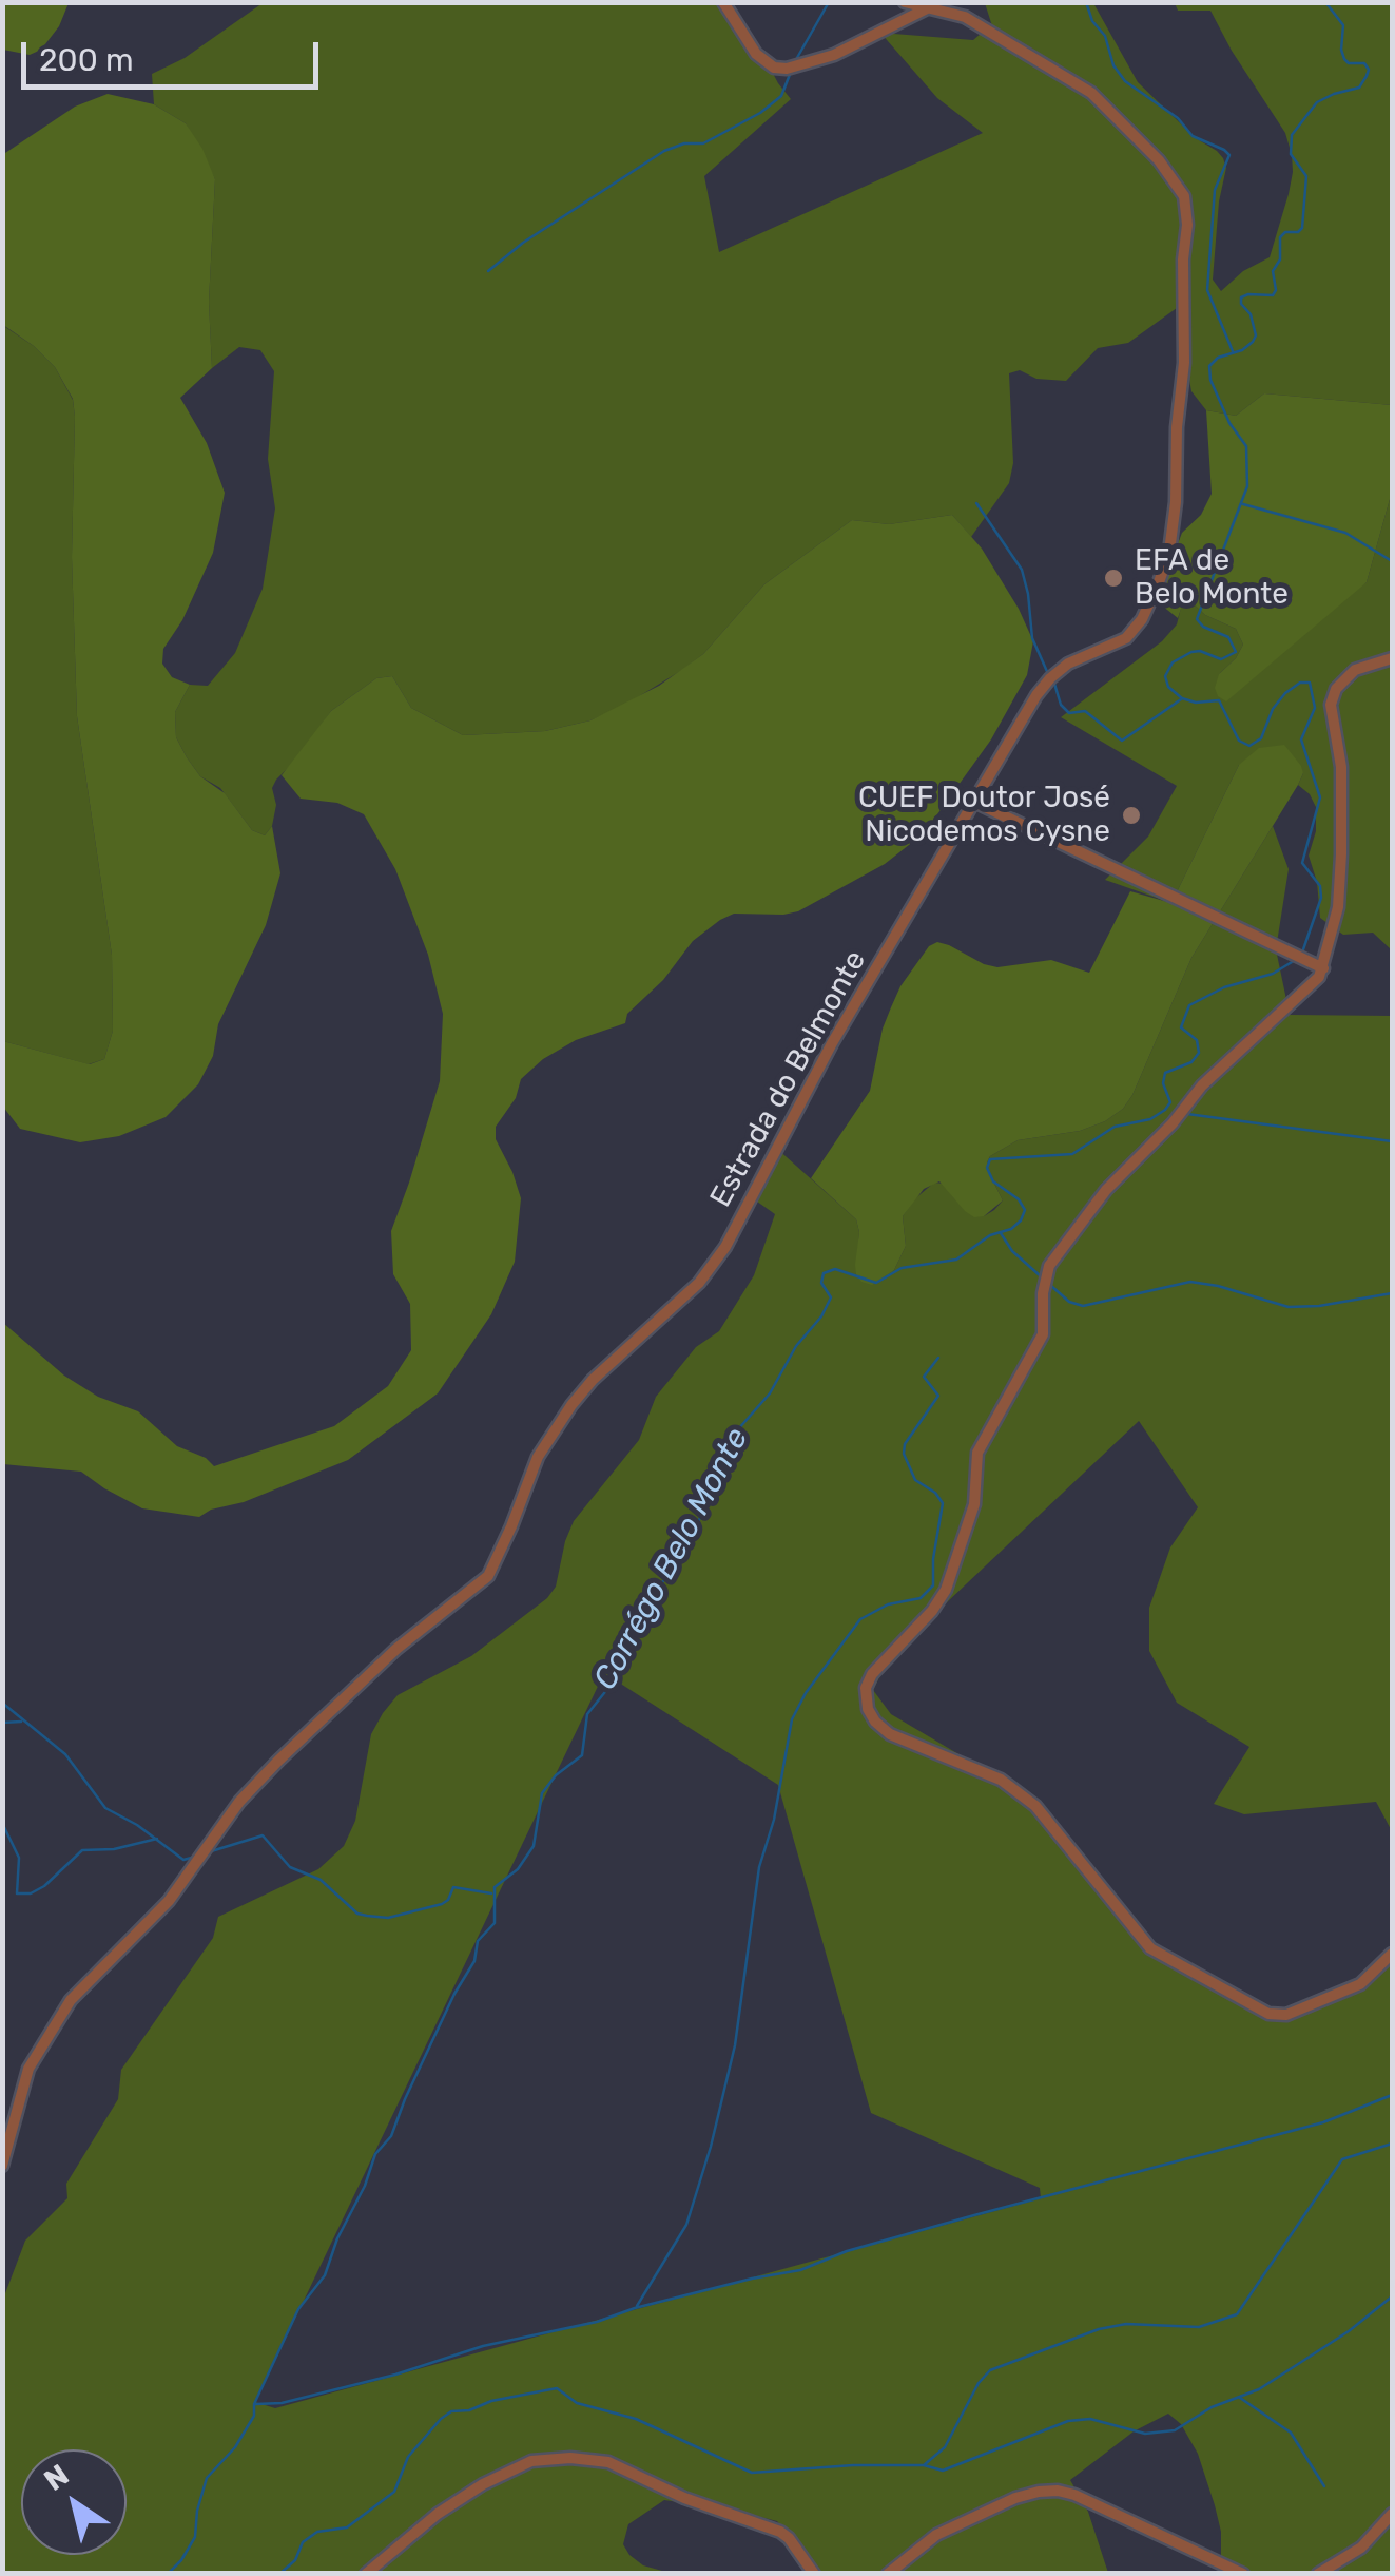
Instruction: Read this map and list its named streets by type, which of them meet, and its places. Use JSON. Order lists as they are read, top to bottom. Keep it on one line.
{"streets":{"street":["Estrada do Belmonte"]},"water":["Corrégo Belo Monte"],"places":["EFA de Belo Monte","CUEF Doutor José Nicodemos Cysne"],"scale_bar":"200 m","north":"top left"}
